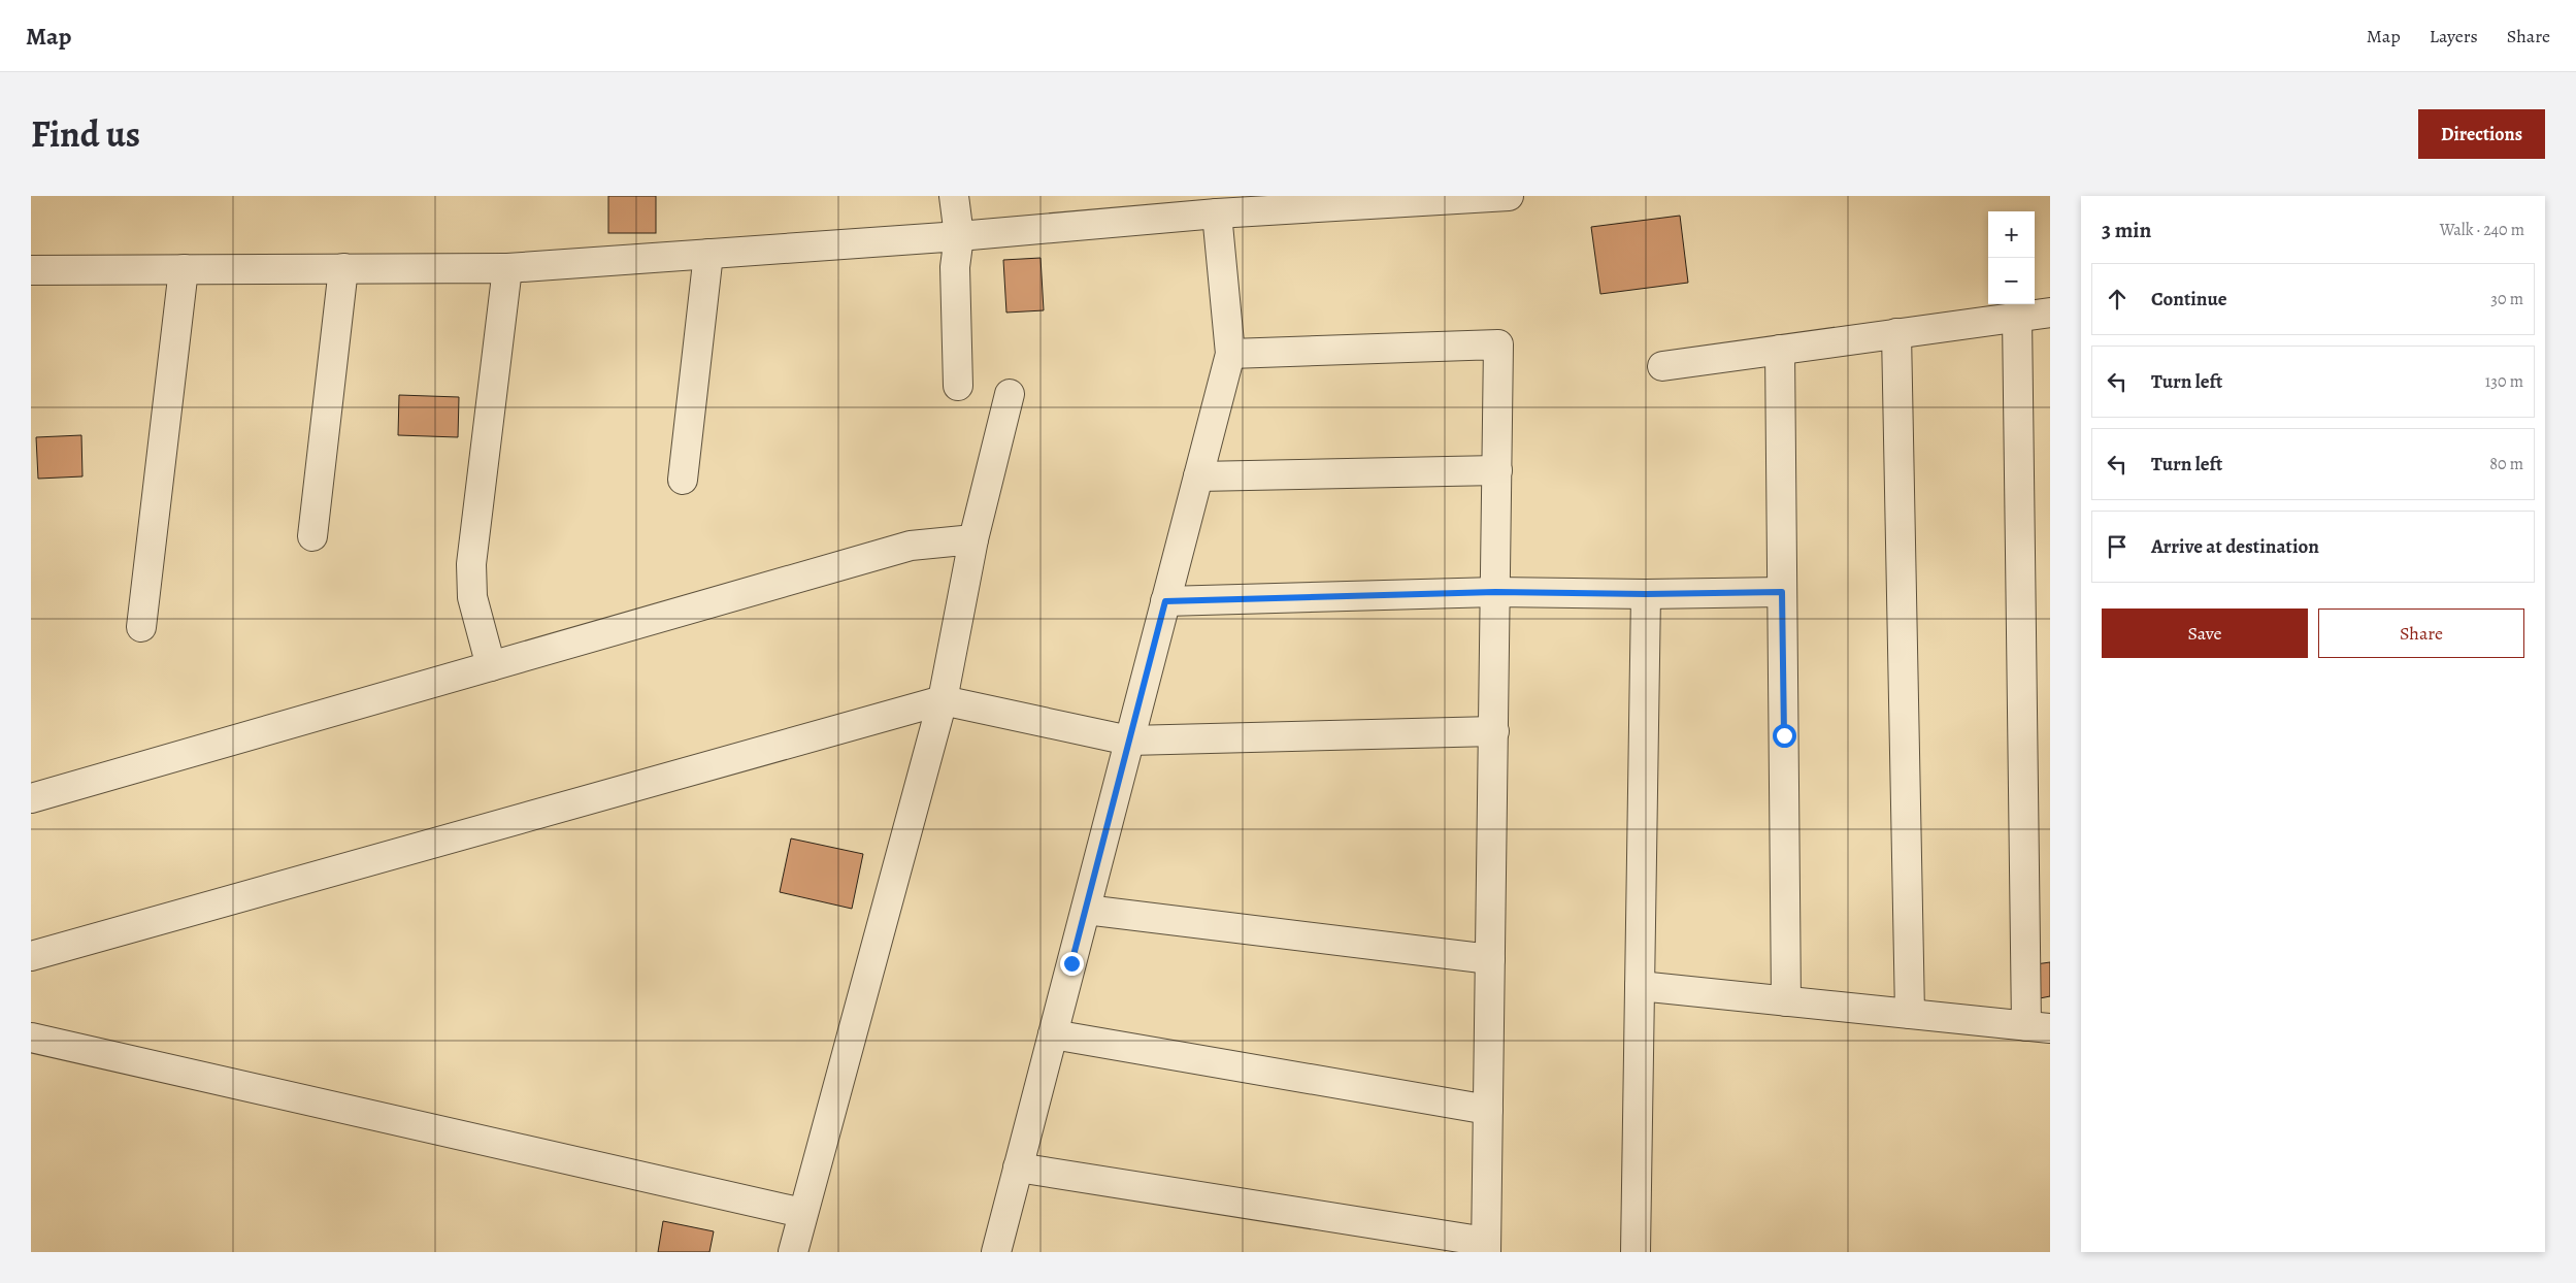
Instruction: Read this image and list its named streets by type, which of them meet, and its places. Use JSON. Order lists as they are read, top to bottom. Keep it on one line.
{"page":{"header":"Map","nav":["Map","Layers","Share"],"title":"Find us","buttons":["Directions",["Save","Share"]],"heading":["3 min","Walk · 240 m"],"map_buttons":["+","−"],"list":[["Continue","30 m"],["Turn left","130 m"],["Turn left","80 m"],"Arrive at destination"]}}
